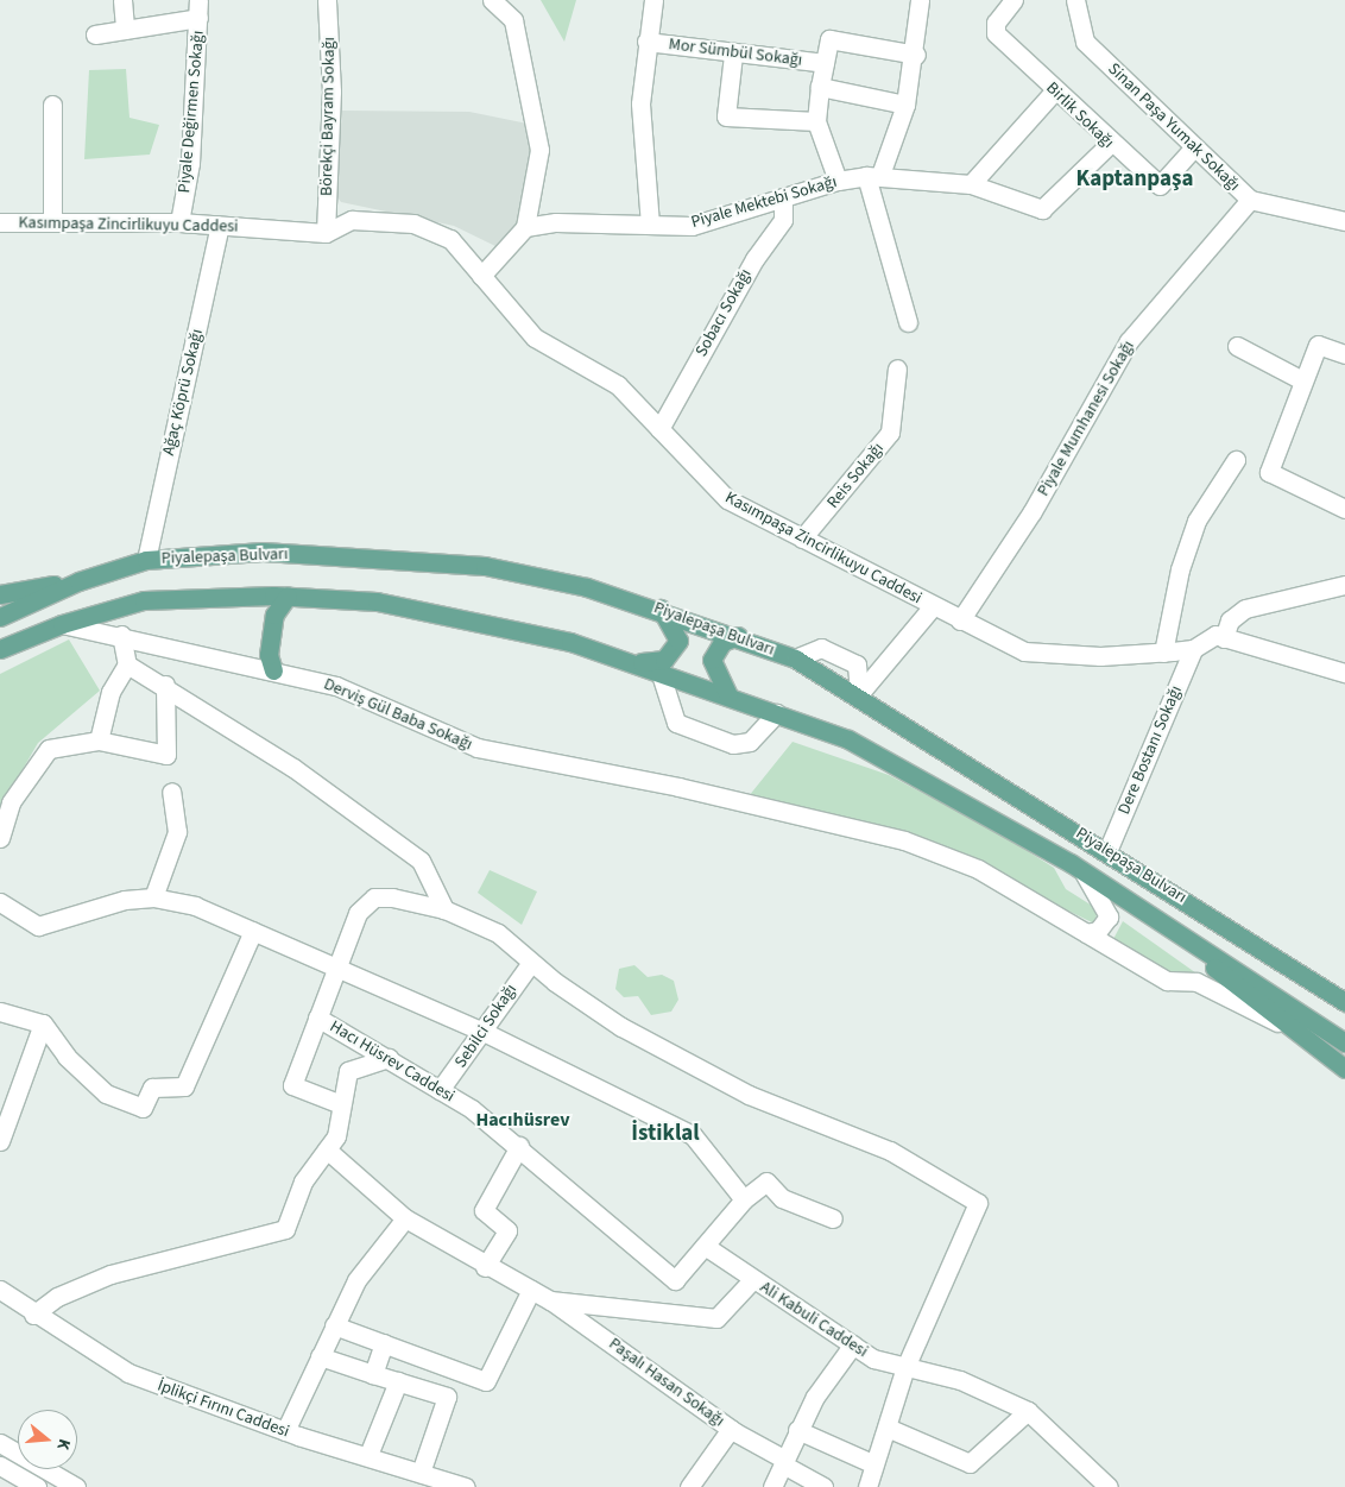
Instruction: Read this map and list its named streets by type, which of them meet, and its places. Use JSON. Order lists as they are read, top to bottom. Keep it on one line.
{"streets":{"main road":["Piyalepaşa Bulvarı"],"street":["Mor Sümbül Sokağı","Piyale Değirmen Sokağı","Birlik Sokağı","Börekçi Bayram Sokağı","Sinan Paşa Yumak Sokağı","Piyale Mektebi Sokağı","Kasımpaşa Zincirlikuyu Caddesi","Sobacı Sokağı","Ağaç Köprü Sokağı","Piyale Mumhanesi Sokağı","Reis Sokağı","Derviş Gül Baba Sokağı","Dere Bostanı Sokağı","Sebilci Sokağı","Hacı Hüsrev Caddesi","Ali Kabuli Caddesi","Paşalı Hasan Sokağı","İplikçi Fırını Caddesi"]},"crossings":[["Piyale Değirmen Sokağı","Kasımpaşa Zincirlikuyu Caddesi"],["Birlik Sokağı","Sinan Paşa Yumak Sokağı"],["Birlik Sokağı","Piyale Mektebi Sokağı"],["Börekçi Bayram Sokağı","Kasımpaşa Zincirlikuyu Caddesi"],["Sinan Paşa Yumak Sokağı","Piyale Mumhanesi Sokağı"],["Piyale Mektebi Sokağı","Sobacı Sokağı"],["Kasımpaşa Zincirlikuyu Caddesi","Sobacı Sokağı"],["Kasımpaşa Zincirlikuyu Caddesi","Ağaç Köprü Sokağı"],["Kasımpaşa Zincirlikuyu Caddesi","Piyale Mumhanesi Sokağı"],["Kasımpaşa Zincirlikuyu Caddesi","Reis Sokağı"],["Kasımpaşa Zincirlikuyu Caddesi","Dere Bostanı Sokağı"],["Ağaç Köprü Sokağı","Piyalepaşa Bulvarı"],["Piyalepaşa Bulvarı","Derviş Gül Baba Sokağı"],["Piyalepaşa Bulvarı","Dere Bostanı Sokağı"],["Sebilci Sokağı","Hacı Hüsrev Caddesi"],["Hacı Hüsrev Caddesi","Ali Kabuli Caddesi"]],"districts":["Kaptanpaşa","Hacıhüsrev","İstiklal"],"north":"right"}
